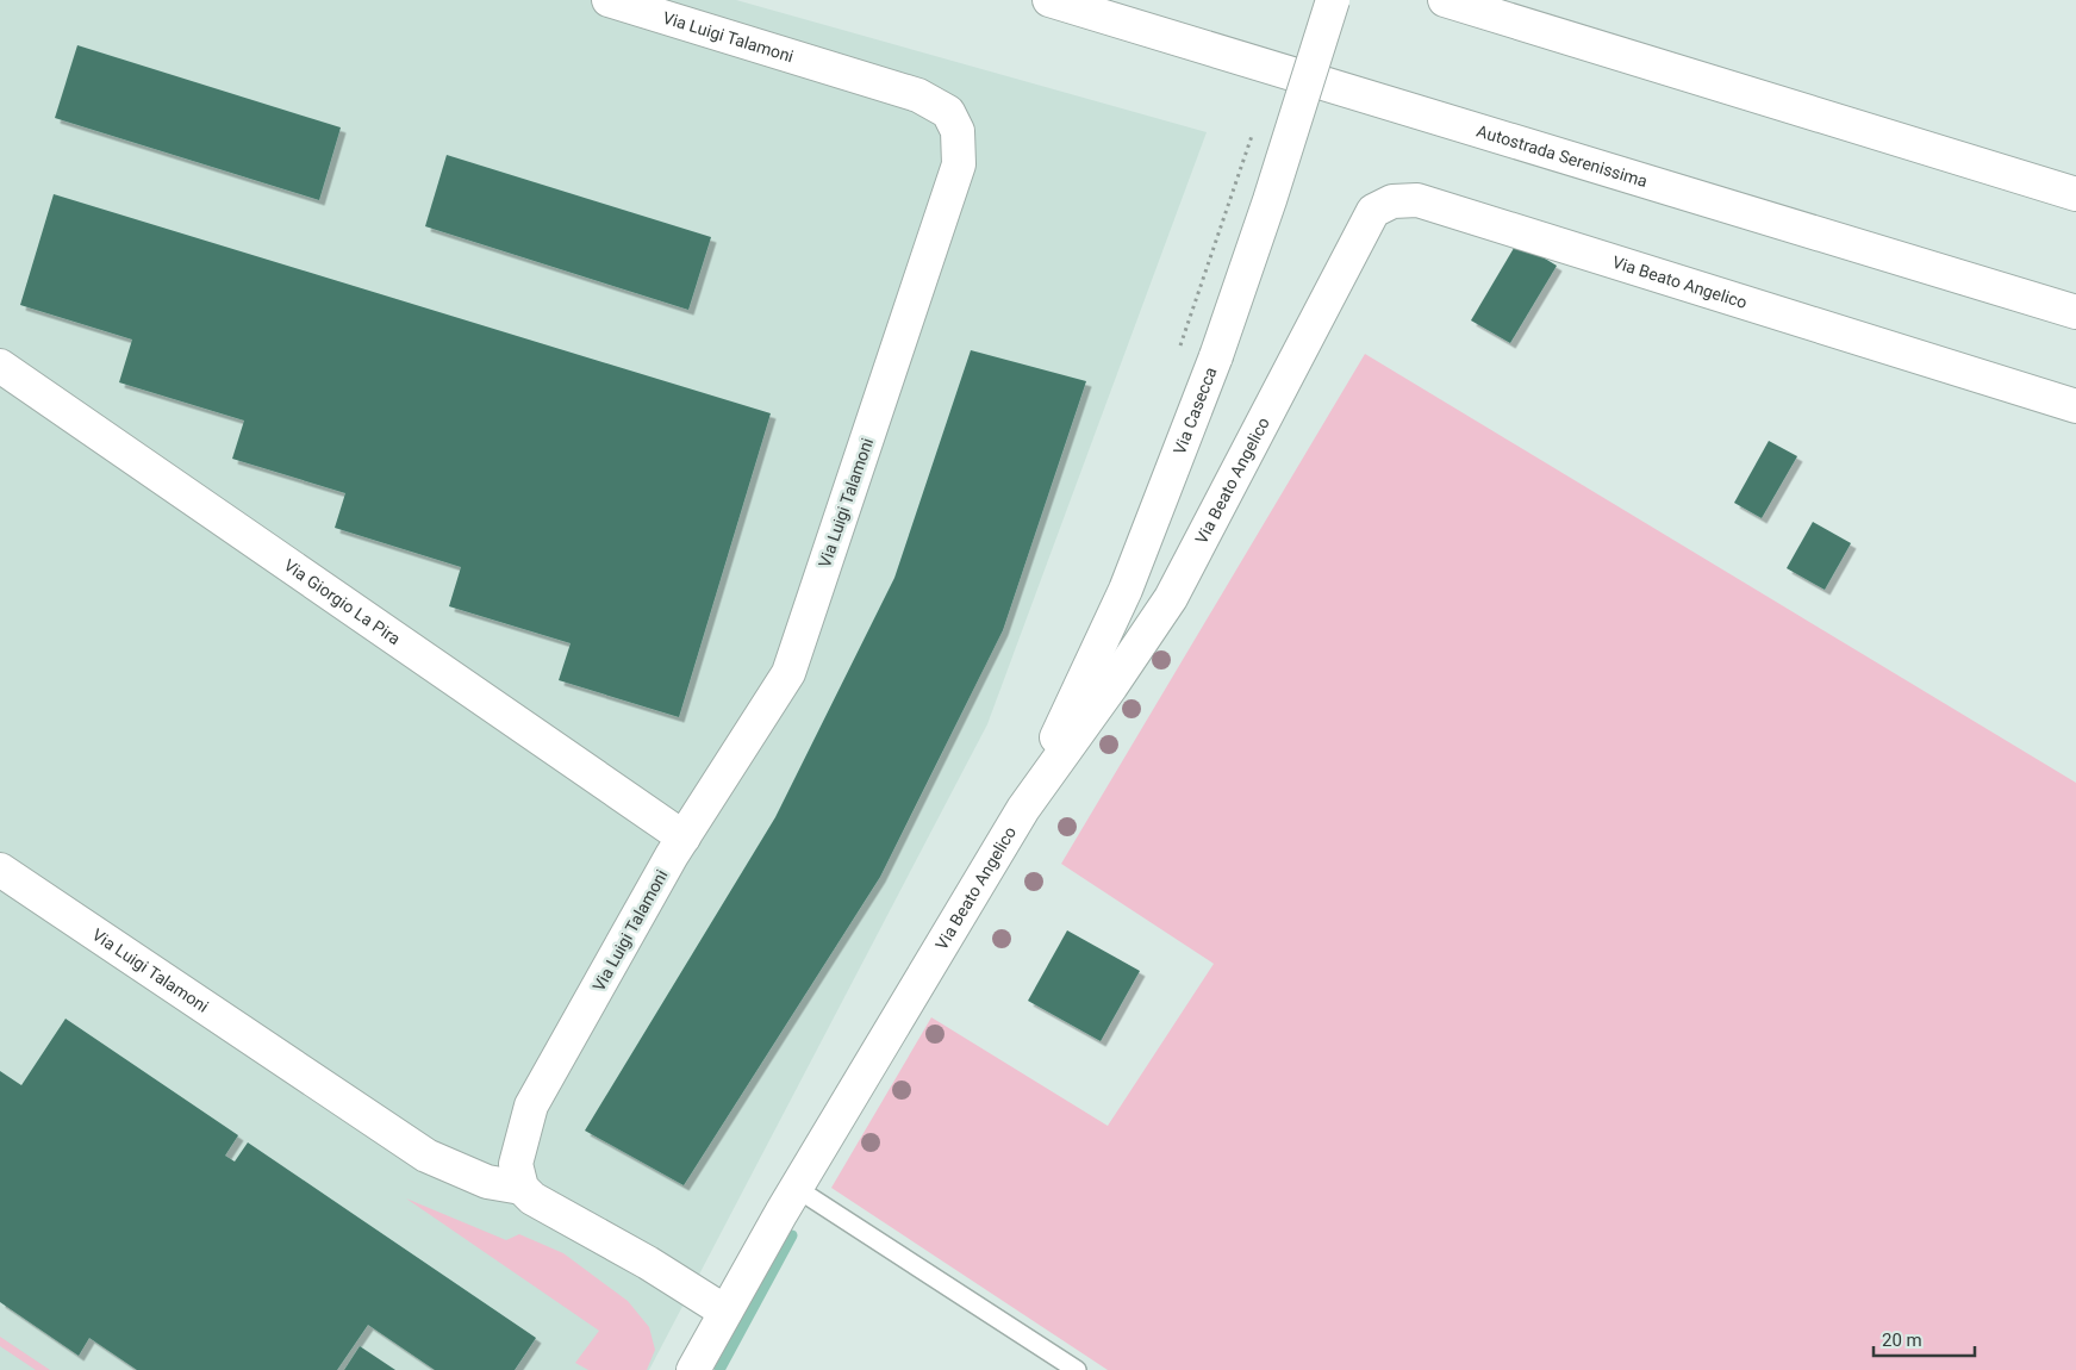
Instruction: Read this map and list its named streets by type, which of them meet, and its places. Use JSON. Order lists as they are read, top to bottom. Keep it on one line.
{"streets":{"main road":["Via Luigi Talamoni","Autostrada Serenissima","Via Beato Angelico","Via Casecca","Via Giorgio La Pira"]},"crossings":[["Via Luigi Talamoni","Via Beato Angelico"],["Via Luigi Talamoni","Via Giorgio La Pira"],["Via Beato Angelico","Via Casecca"]],"scale_bar":"20 m"}
